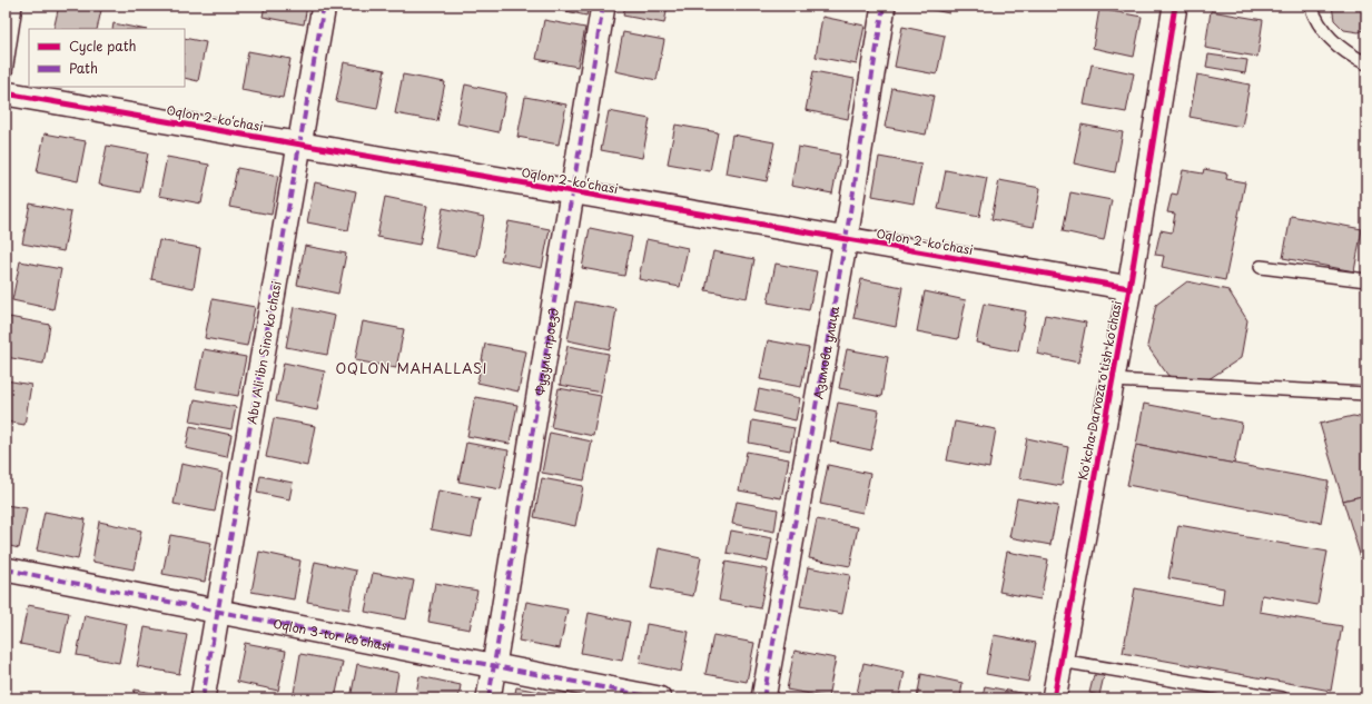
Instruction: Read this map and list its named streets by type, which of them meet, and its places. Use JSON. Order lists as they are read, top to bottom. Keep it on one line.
{"streets":{"street":["Oqlon 2-ko‘chasi","Abu Ali ibn Sino koʻchasi","Фузули проезд","Азимова улица","Ko'kcha Darvoza o'tish ko'chasi","Oqlon 3-tor ko'chasi"]},"crossings":[["Oqlon 2-ko‘chasi","Abu Ali ibn Sino koʻchasi"],["Oqlon 2-ko‘chasi","Фузули проезд"],["Oqlon 2-ko‘chasi","Азимова улица"],["Oqlon 2-ko‘chasi","Ko'kcha Darvoza o'tish ko'chasi"],["Abu Ali ibn Sino koʻchasi","Oqlon 3-tor ko'chasi"],["Фузули проезд","Oqlon 3-tor ko'chasi"]],"districts":["OQLON MAHALLASI"],"legend":["Cycle path","Path"]}
